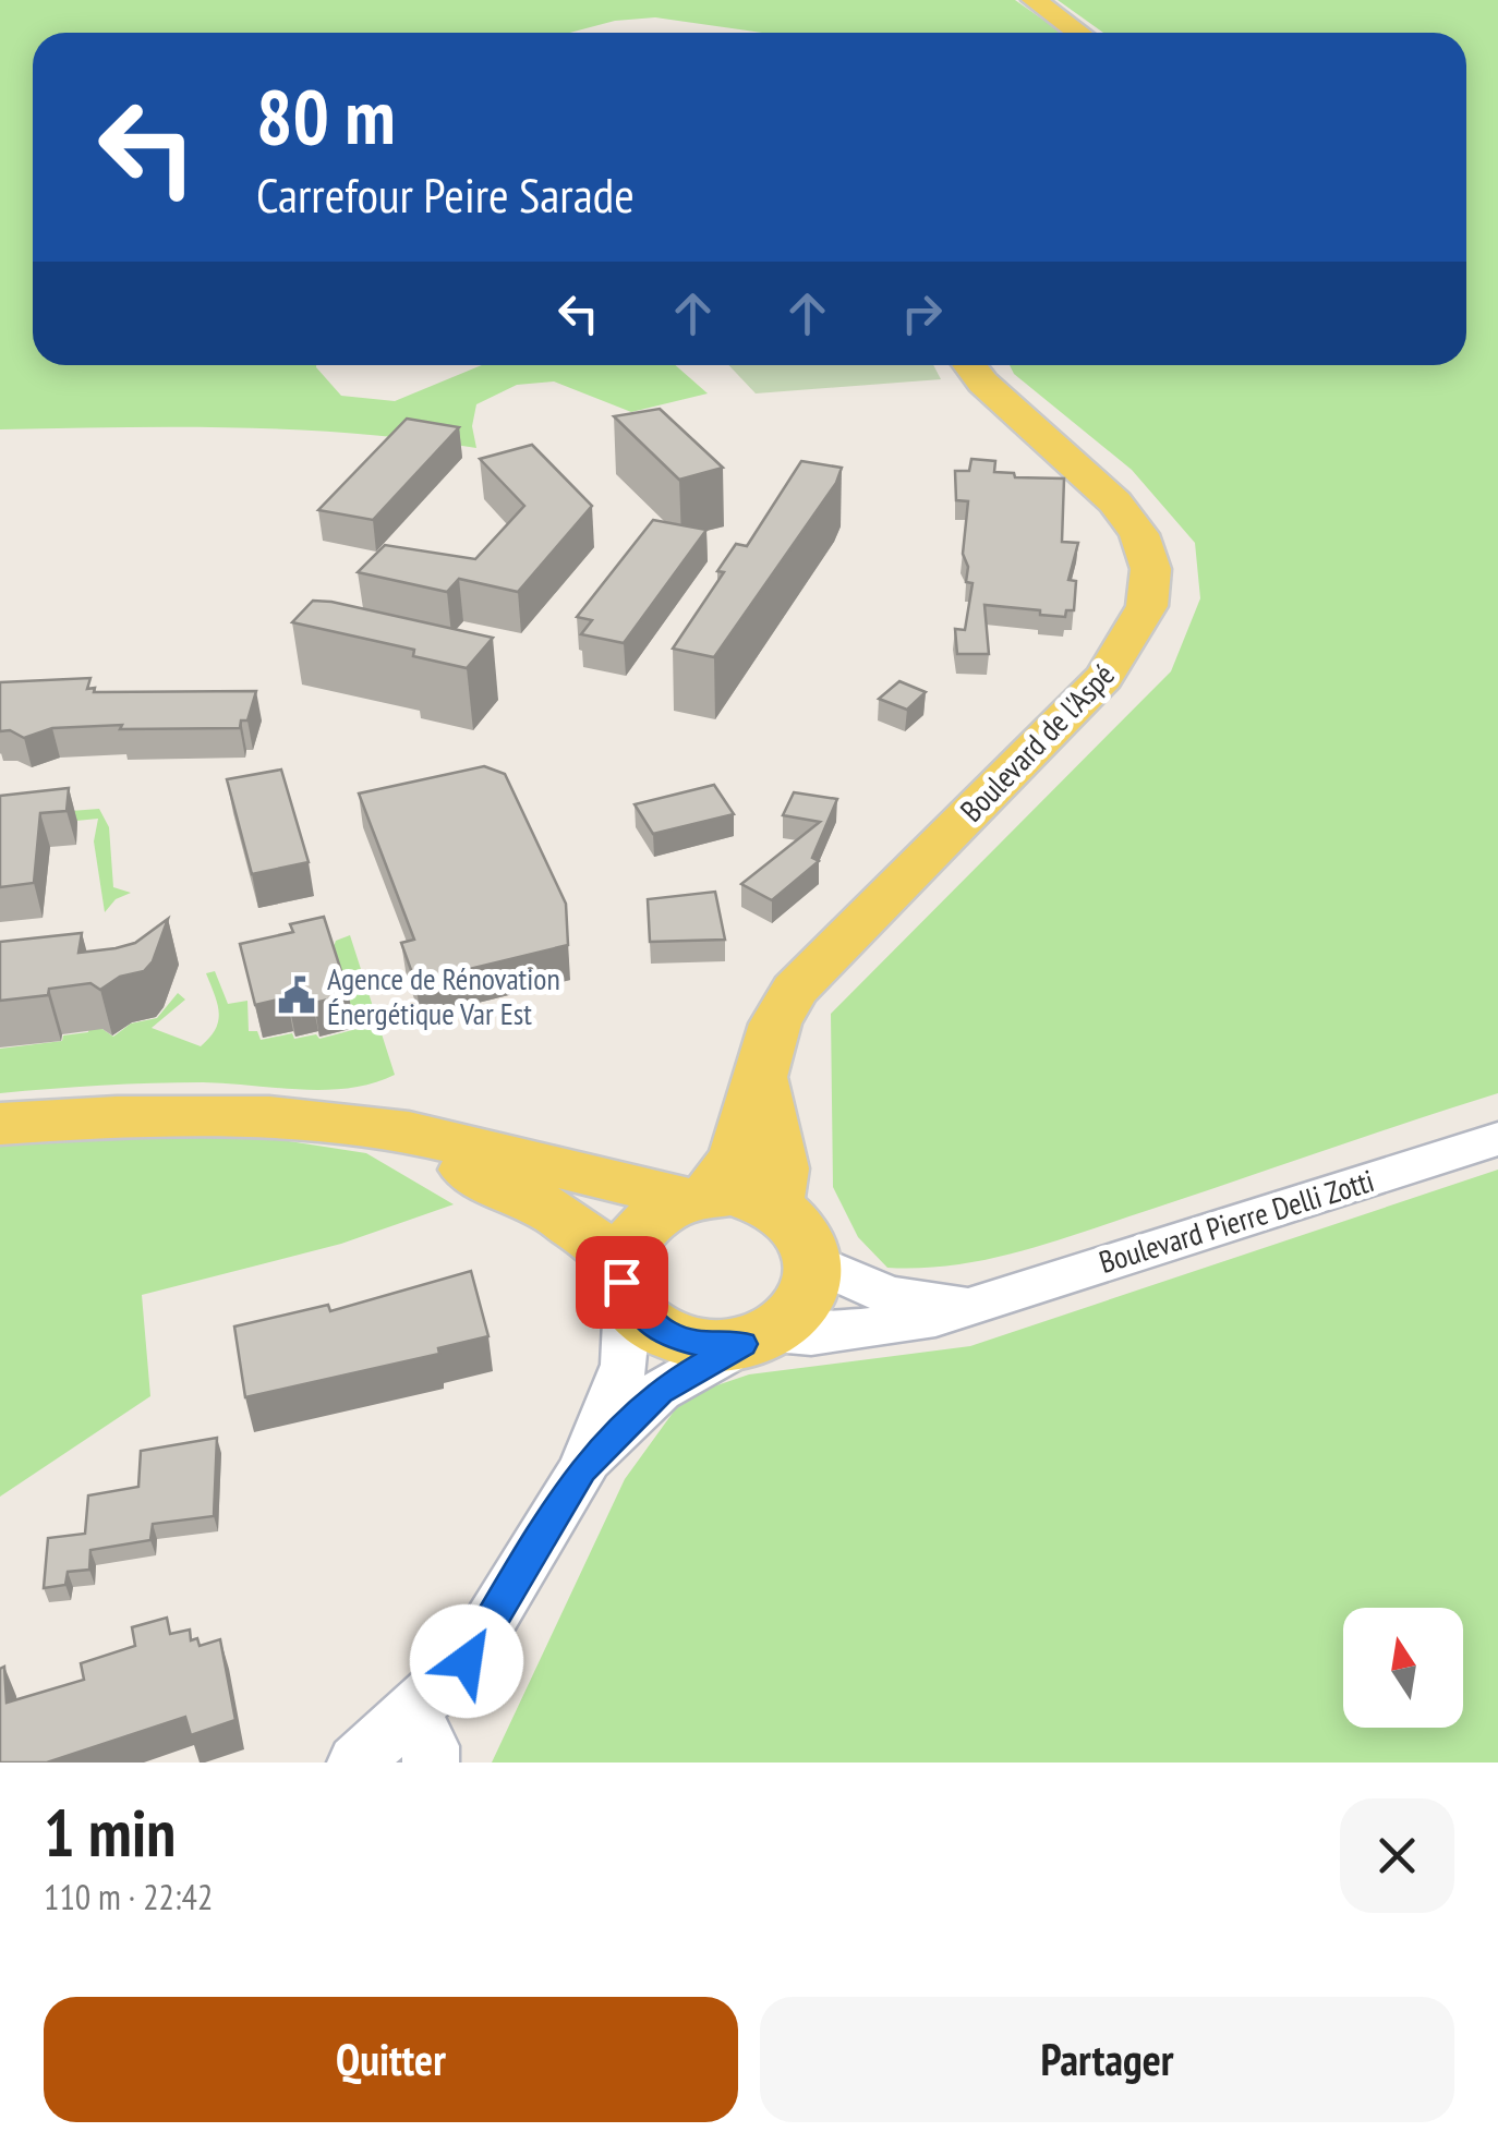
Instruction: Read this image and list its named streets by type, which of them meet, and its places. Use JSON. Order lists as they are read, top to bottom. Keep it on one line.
{"streets":{"main road":["Boulevard de l'Aspé"],"street":["Boulevard Pierre Delli Zotti"]},"crossings":[["Boulevard de l'Aspé","Boulevard Pierre Delli Zotti"]],"places":{"public building":["Agence de Rénovation Énergétique Var Est"]},"north":"top","page":{"turn":["80 m","Carrefour Peire Sarade"],"heading":["1 min","110 m · 22:42"],"buttons":["Quitter","Partager"]}}
